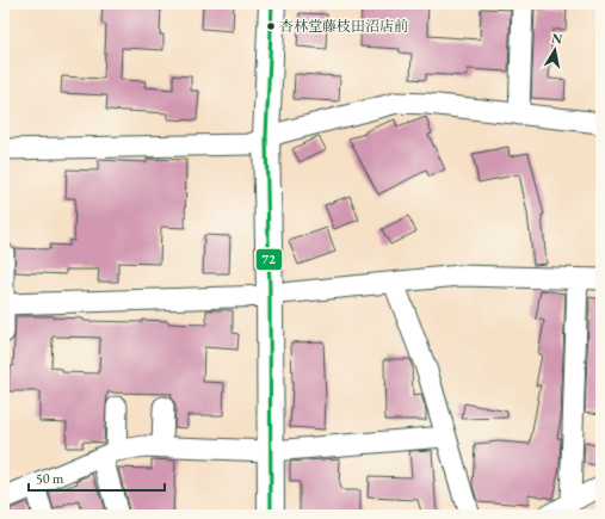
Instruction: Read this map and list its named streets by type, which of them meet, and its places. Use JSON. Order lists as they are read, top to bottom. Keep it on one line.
{"places":["杏林堂藤枝田沼店前"],"lines":["transit line 72"],"scale_bar":"50 m","north":"top"}
